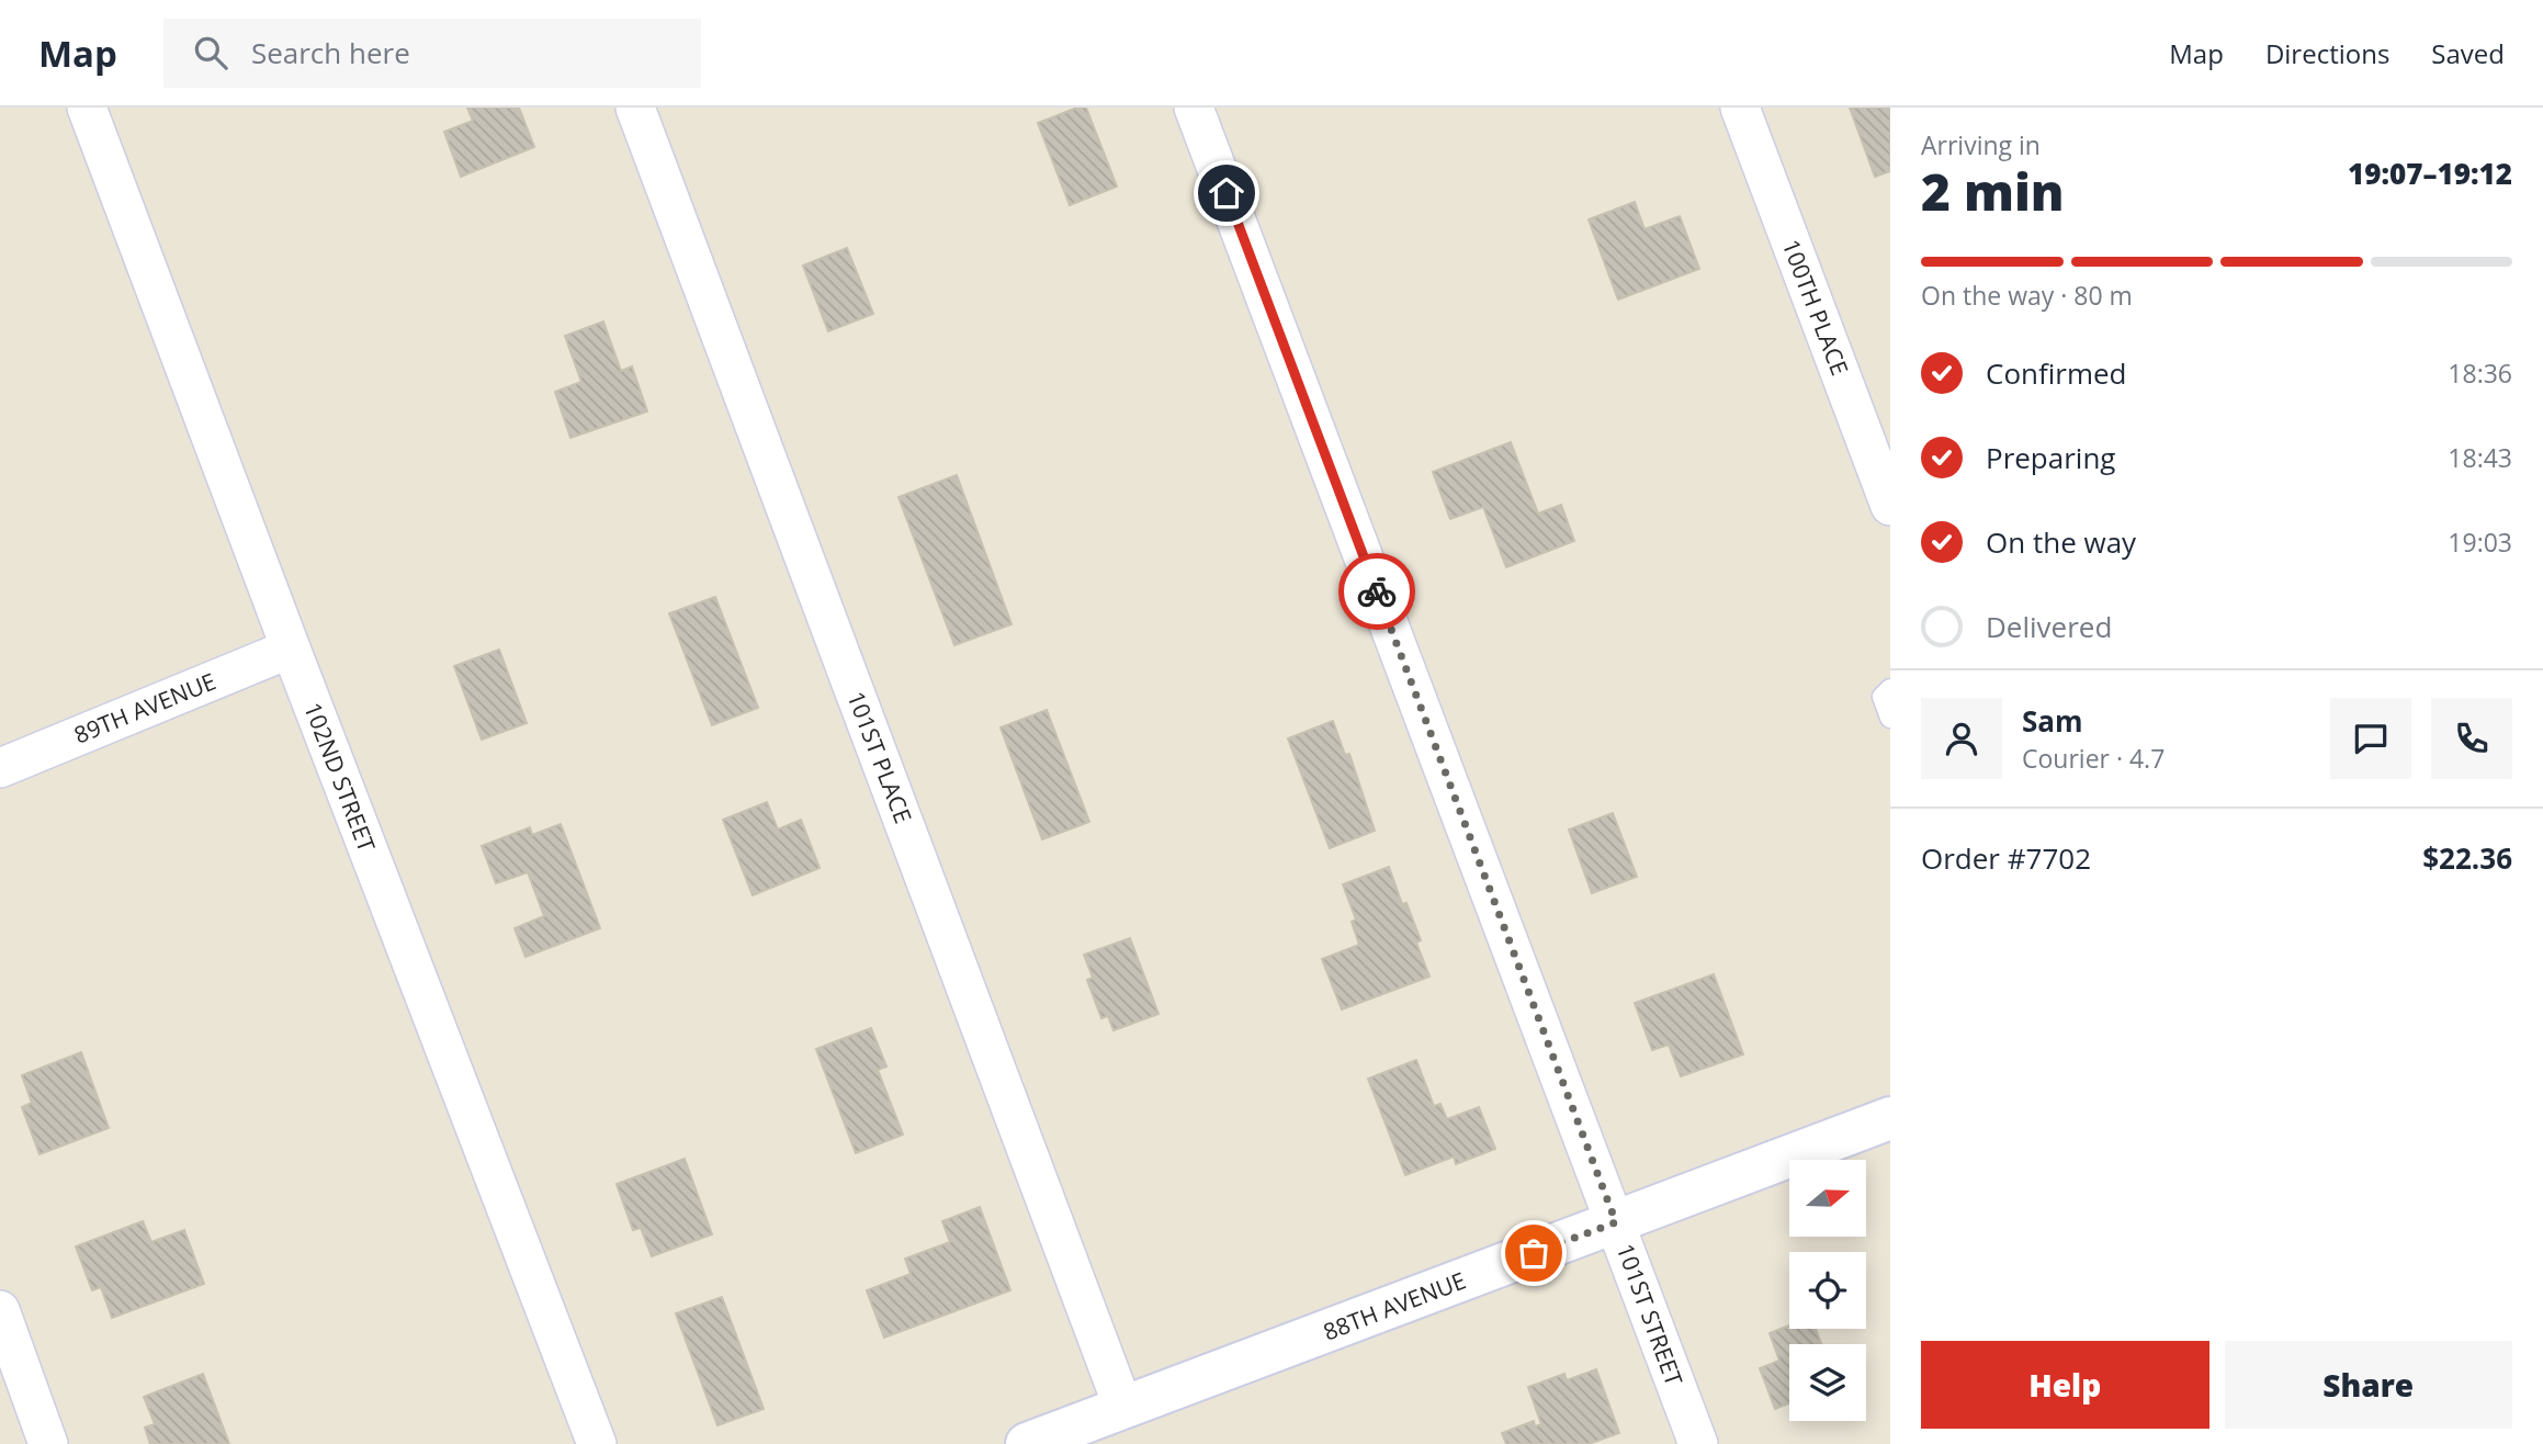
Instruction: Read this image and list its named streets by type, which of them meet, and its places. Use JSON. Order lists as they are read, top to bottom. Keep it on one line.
{"streets":{"street":["100TH PLACE","89TH AVENUE","101ST PLACE","102ND STREET","88TH AVENUE","101ST STREET"]},"crossings":[["89TH AVENUE","102ND STREET"],["101ST PLACE","88TH AVENUE"],["88TH AVENUE","101ST STREET"]],"north":"right","page":{"header":"Map","search":"Search here","nav":["Map","Directions","Saved"],"heading":["2 min","Arriving in","19:07–19:12"],"panel":["Sam","Courier · 4.7","Order #7702","$22.36"],"bar":"On the way · 80 m","list":[["Confirmed","18:36"],["Preparing","18:43"],["On the way","19:03"],"Delivered"],"buttons":["Help","Share"]}}
